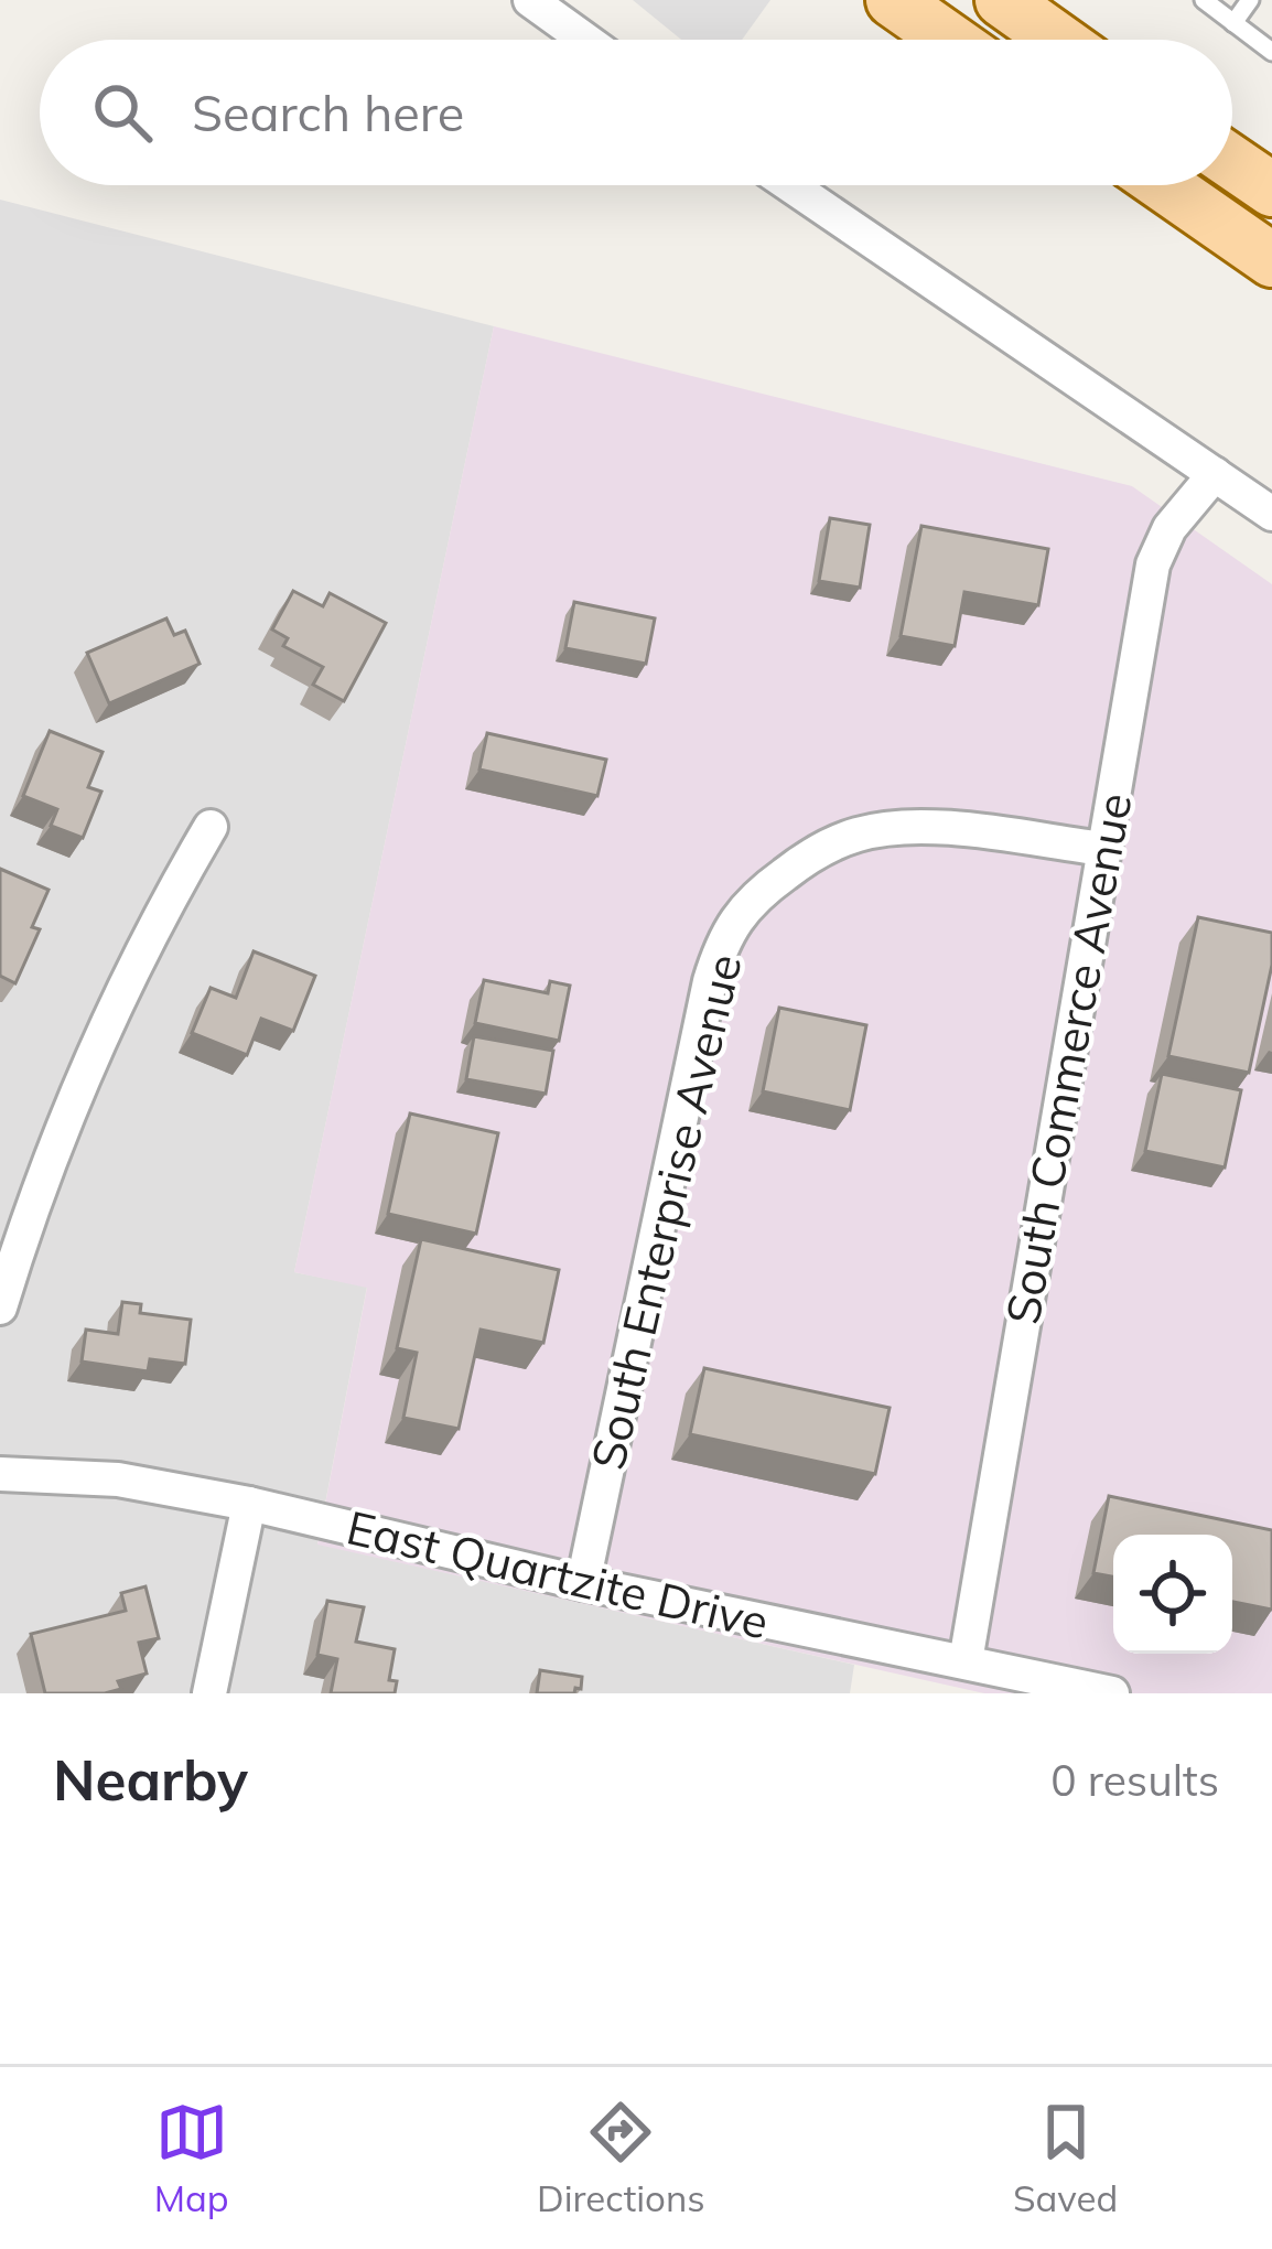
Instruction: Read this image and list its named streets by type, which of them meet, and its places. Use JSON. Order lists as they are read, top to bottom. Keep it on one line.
{"streets":{"street":["South Commerce Avenue","South Enterprise Avenue","East Quartzite Drive"]},"crossings":[["South Commerce Avenue","South Enterprise Avenue"],["South Commerce Avenue","East Quartzite Drive"],["South Enterprise Avenue","East Quartzite Drive"]],"page":{"search":"Search here","heading":["Nearby","0 results"],"nav":["Map","Directions","Saved"]}}
